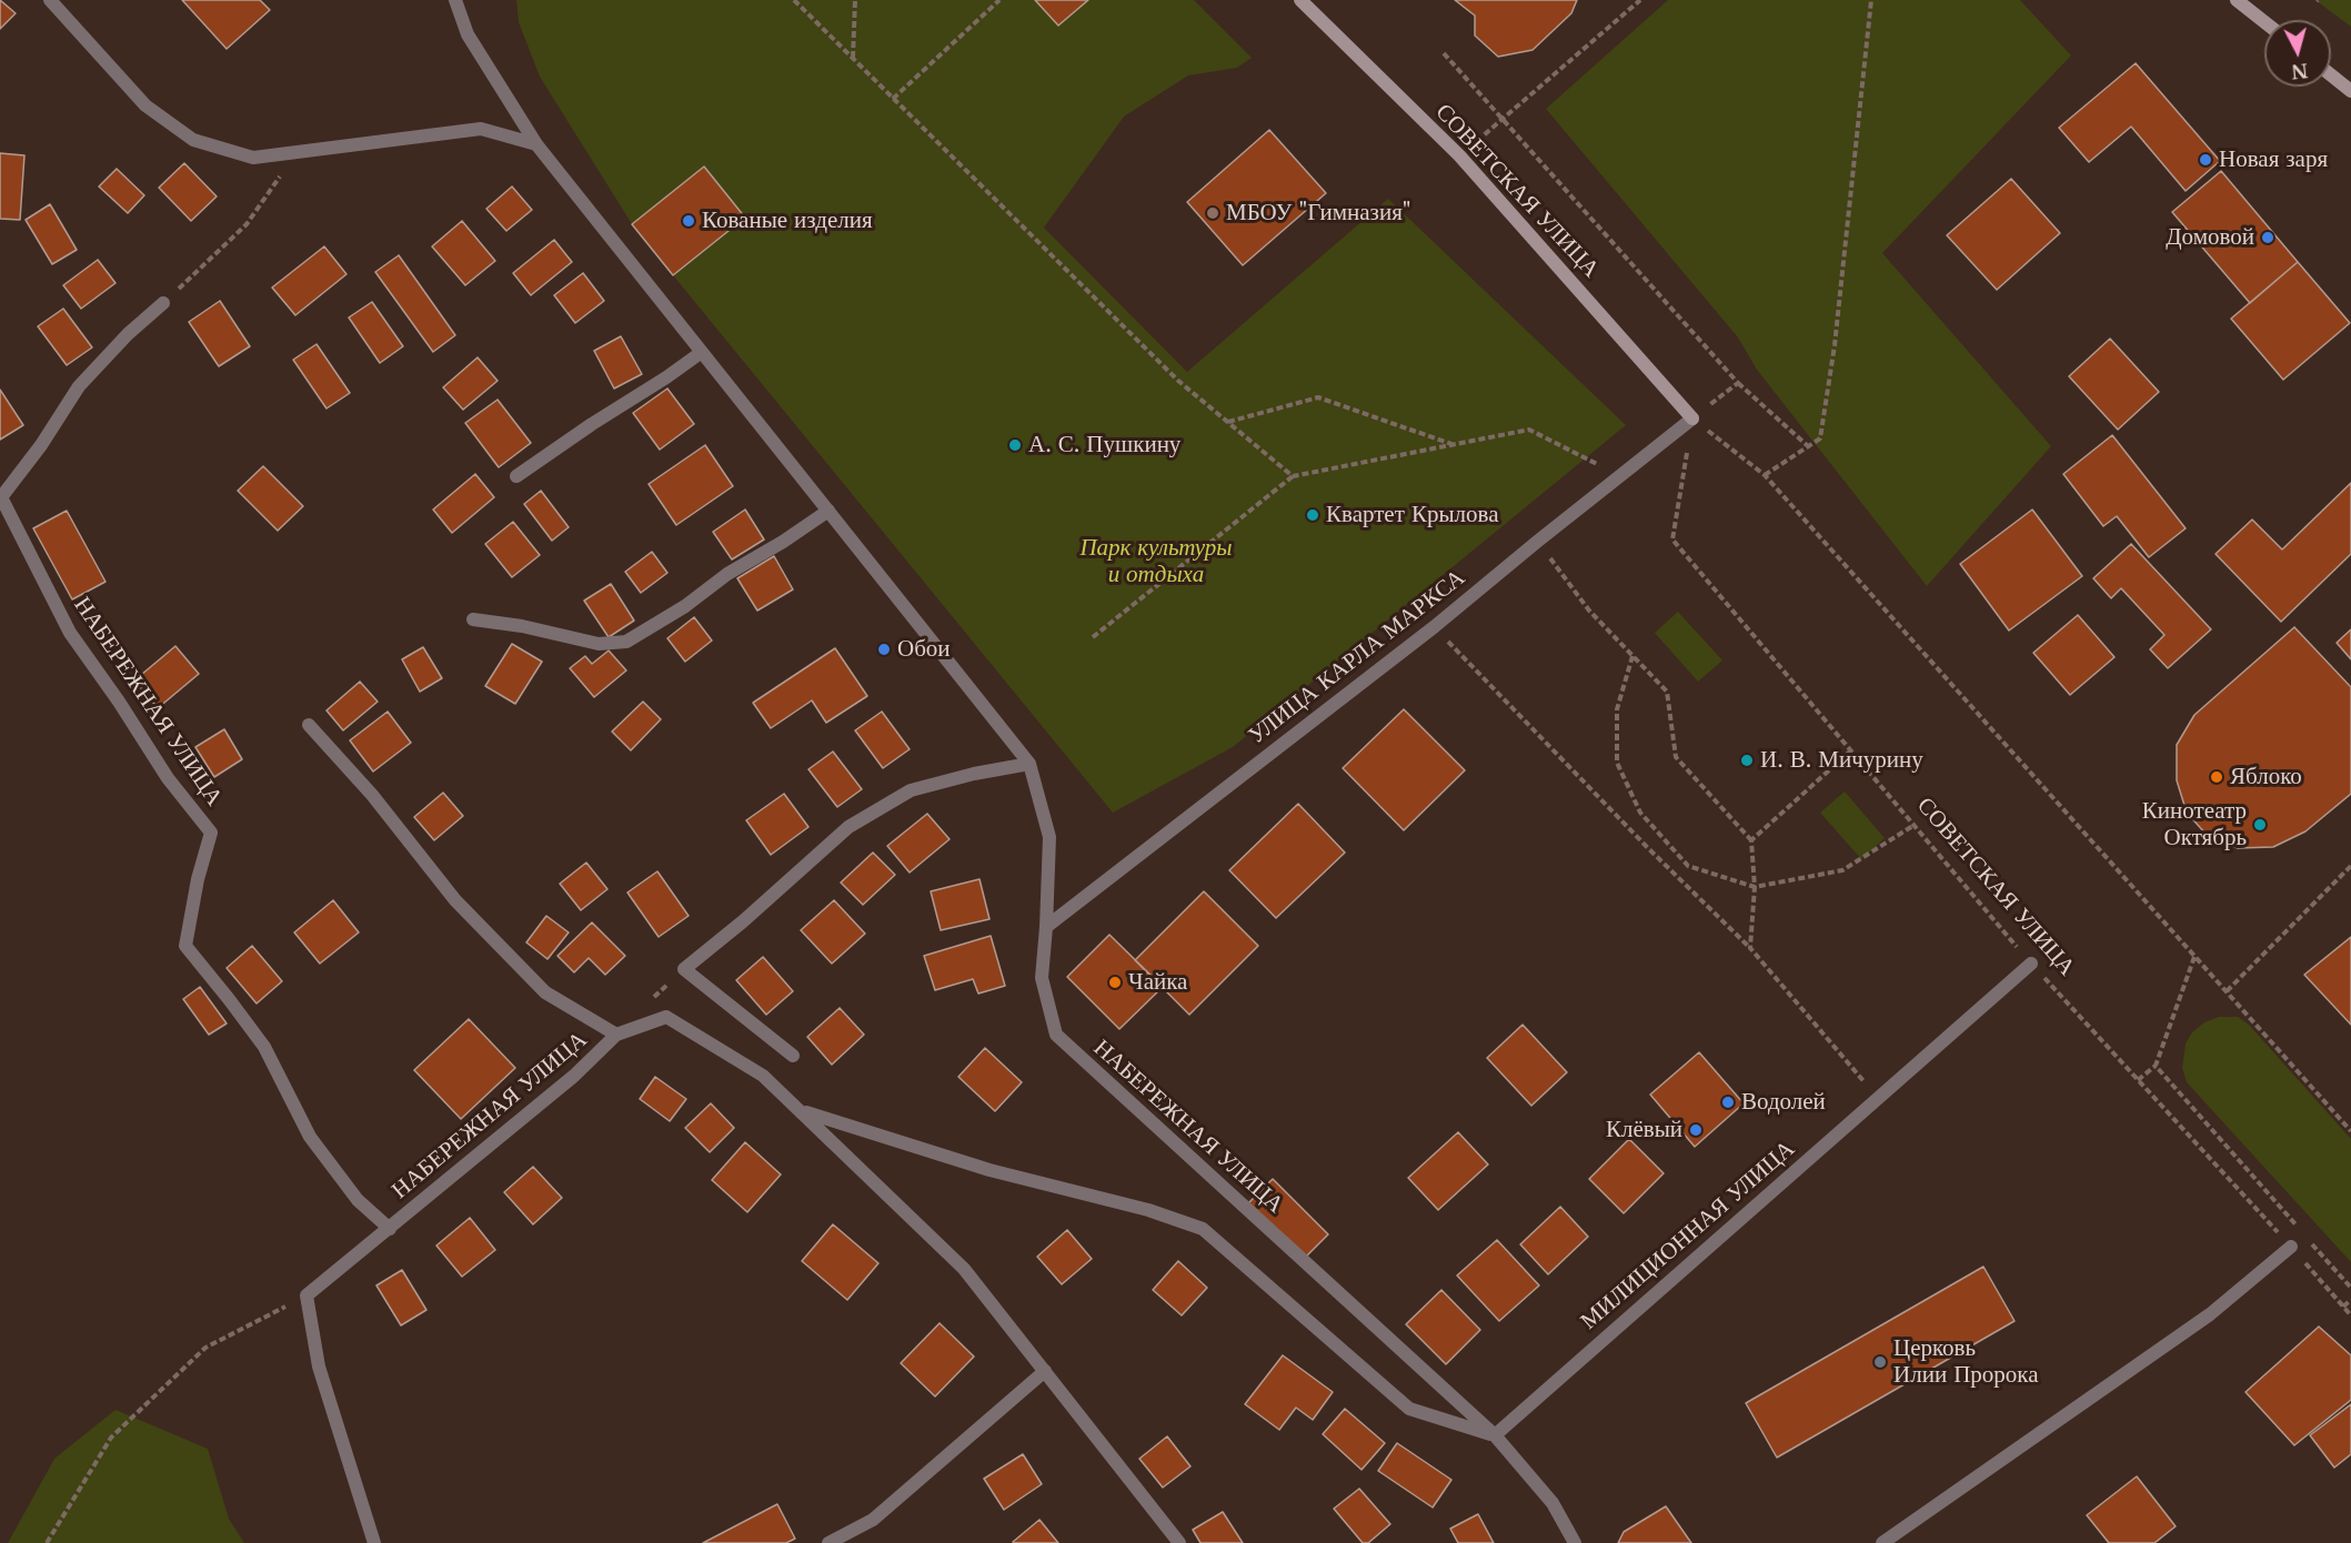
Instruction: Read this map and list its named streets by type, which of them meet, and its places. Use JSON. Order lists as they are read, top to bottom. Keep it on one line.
{"streets":{"main road":["СОВЕТСКАЯ УЛИЦА"],"street":["УЛИЦА КАРЛА МАРКСА","НАБЕРЕЖНАЯ УЛИЦА","МИЛИЦИОННАЯ УЛИЦА"]},"crossings":[["СОВЕТСКАЯ УЛИЦА","УЛИЦА КАРЛА МАРКСА"],["СОВЕТСКАЯ УЛИЦА","МИЛИЦИОННАЯ УЛИЦА"],["УЛИЦА КАРЛА МАРКСА","НАБЕРЕЖНАЯ УЛИЦА"],["НАБЕРЕЖНАЯ УЛИЦА","МИЛИЦИОННАЯ УЛИЦА"]],"parks":["Парк культуры и отдыха"],"places":["Новая заря","МБОУ \"Гимназия\"","Кованые изделия","Домовой","А. С. Пушкину","Квартет Крылова","Обои","И. В. Мичурину","Яблоко","Кинотеатр Октябрь","Чайка","Водолей","Клёвый","Церковь Илии Пророка"],"north":"bottom"}
